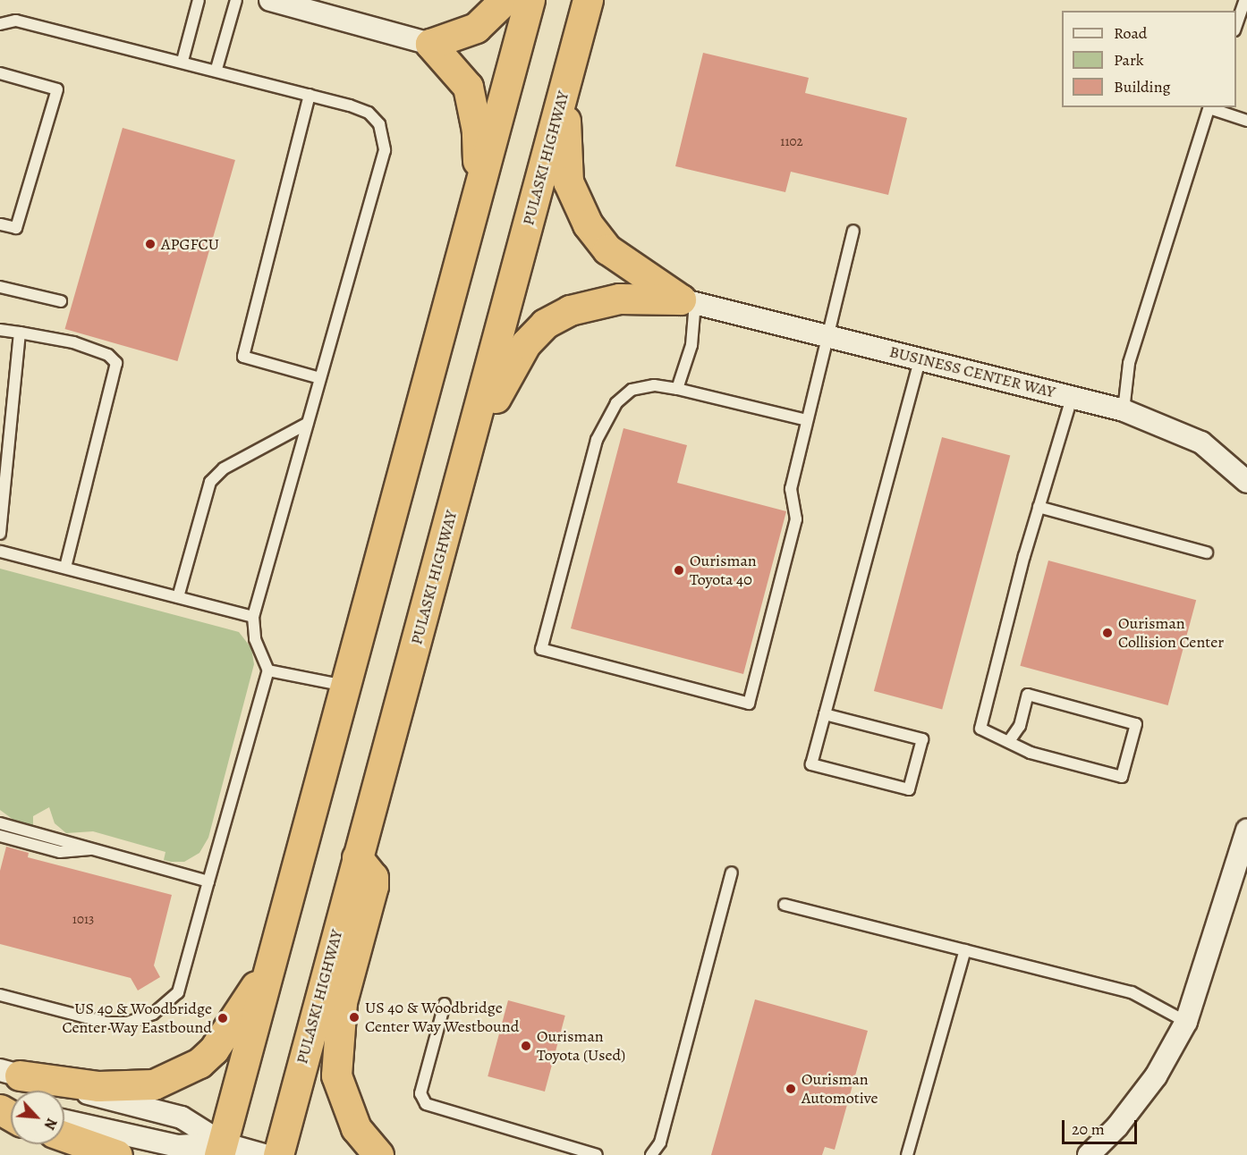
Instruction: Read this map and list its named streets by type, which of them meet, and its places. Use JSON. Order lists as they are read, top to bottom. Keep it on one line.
{"streets":{"highway":["PULASKI HIGHWAY"],"street":["BUSINESS CENTER WAY"]},"places":["APGFCU","Ourisman Toyota 40","Ourisman Collision Center","US 40 & Woodbridge Center Way Westbound","US 40 & Woodbridge Center Way Eastbound","Ourisman Toyota (Used)","Ourisman Automotive"],"house_numbers":["1102","1013"],"legend":["Road","Park","Building"],"scale_bar":"20 m","north":"bottom right"}
